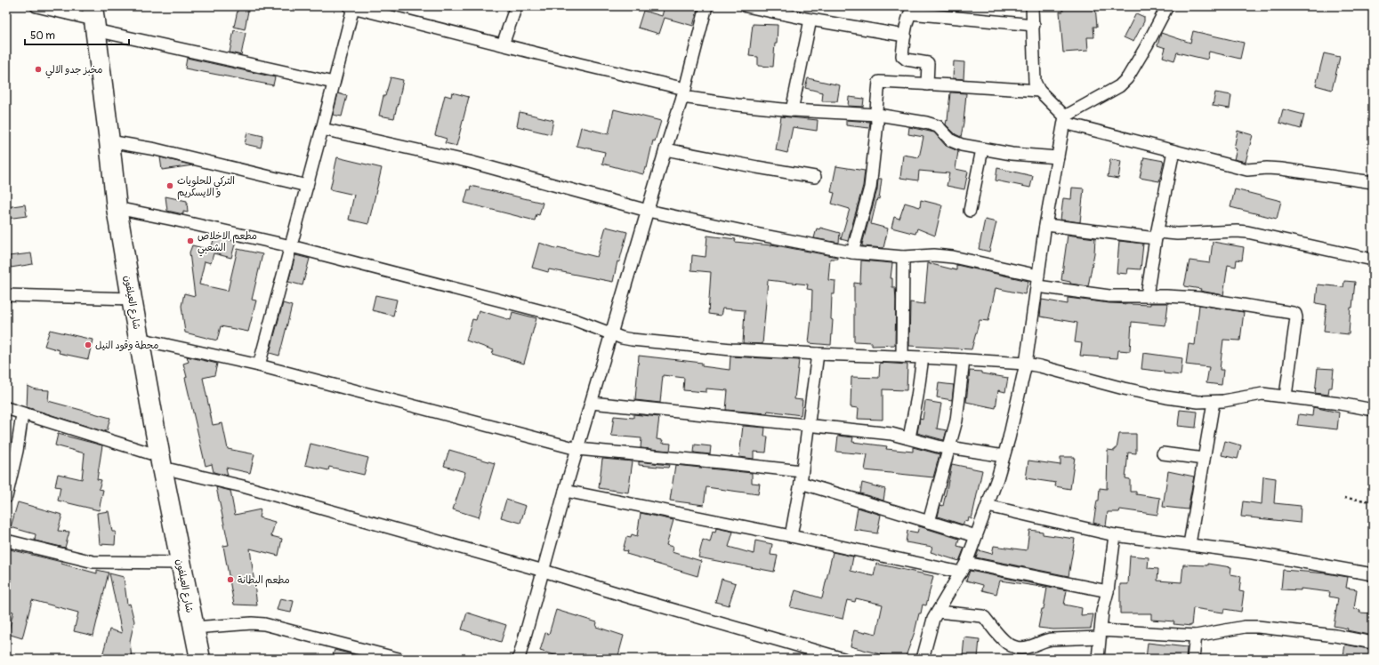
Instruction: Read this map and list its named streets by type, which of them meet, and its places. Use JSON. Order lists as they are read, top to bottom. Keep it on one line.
{"streets":{"highway":["شارع العيلفون"]},"places":["مخبز جدو الالي","التركي للحلويات و الايسكريم","مطعم الاخلاص الشعبي","محطة وقود النيل","مطعم البطانة"],"scale_bar":"50 m"}
